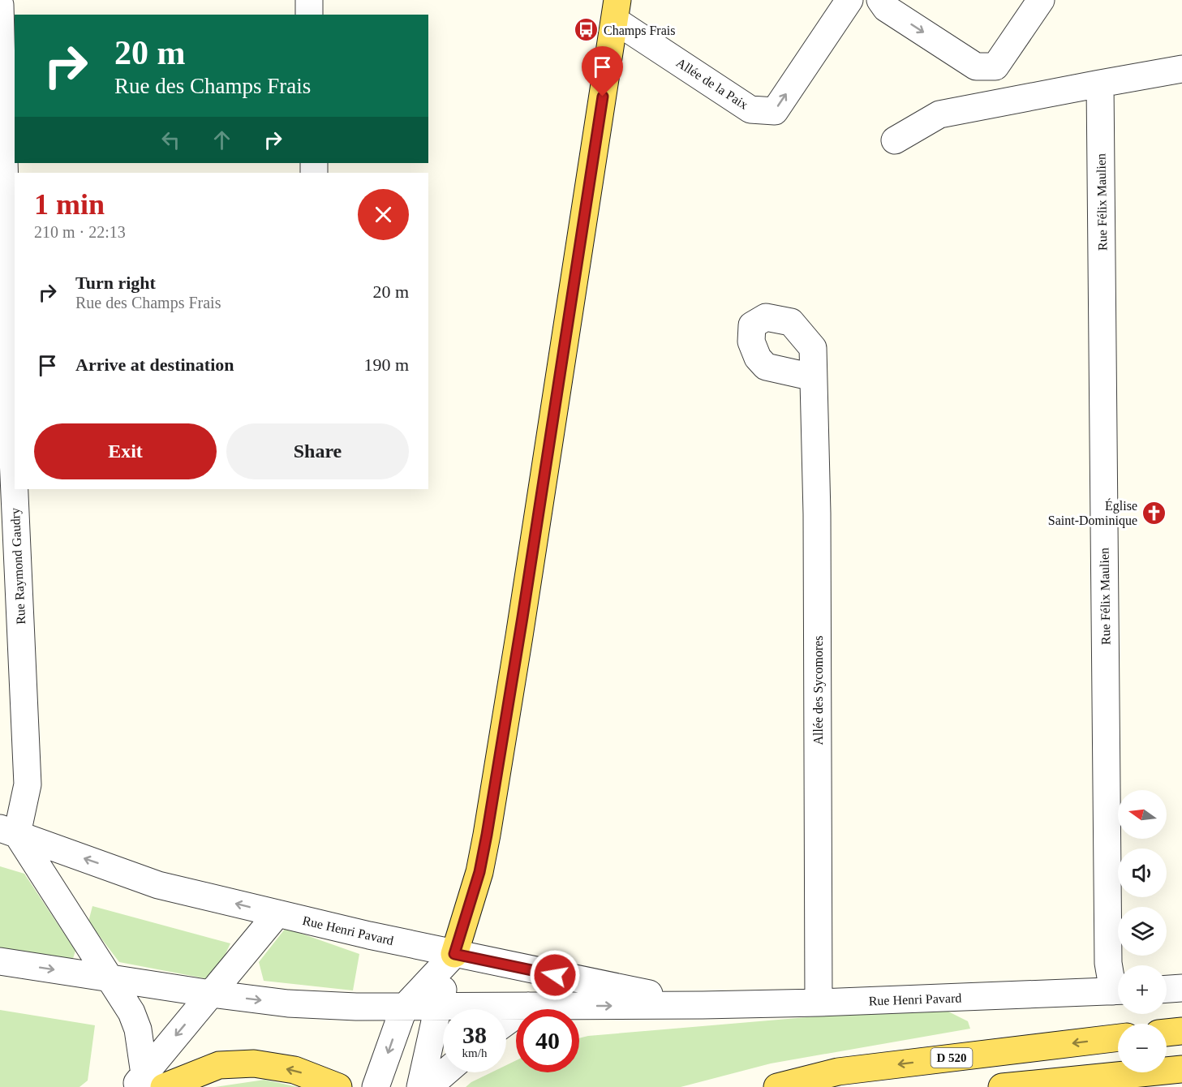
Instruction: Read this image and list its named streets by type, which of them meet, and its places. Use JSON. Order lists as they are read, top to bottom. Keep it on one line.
{"streets":{"main road":["D 520"],"street":["Allée de la Paix","Rue Félix Maulien","Rue Raymond Gaudry","Allée des Sycomores","Rue Henri Pavard"]},"crossings":[["Rue Raymond Gaudry","Rue Henri Pavard"],["Allée des Sycomores","Rue Henri Pavard"]],"places":{"bus stop":["Champs Frais"],"church":["Église Saint-Dominique"]},"north":"left","page":{"turn":["20 m","Rue des Champs Frais"],"heading":["1 min","210 m · 22:13"],"list":[{"name":"Turn right","note":"Rue des Champs Frais","value":"20 m"},{"name":"Arrive at destination","value":"190 m"}],"buttons":["Exit","Share"],"map_buttons":["+","−"],"speed":"38 km/h","limit":"40"}}
